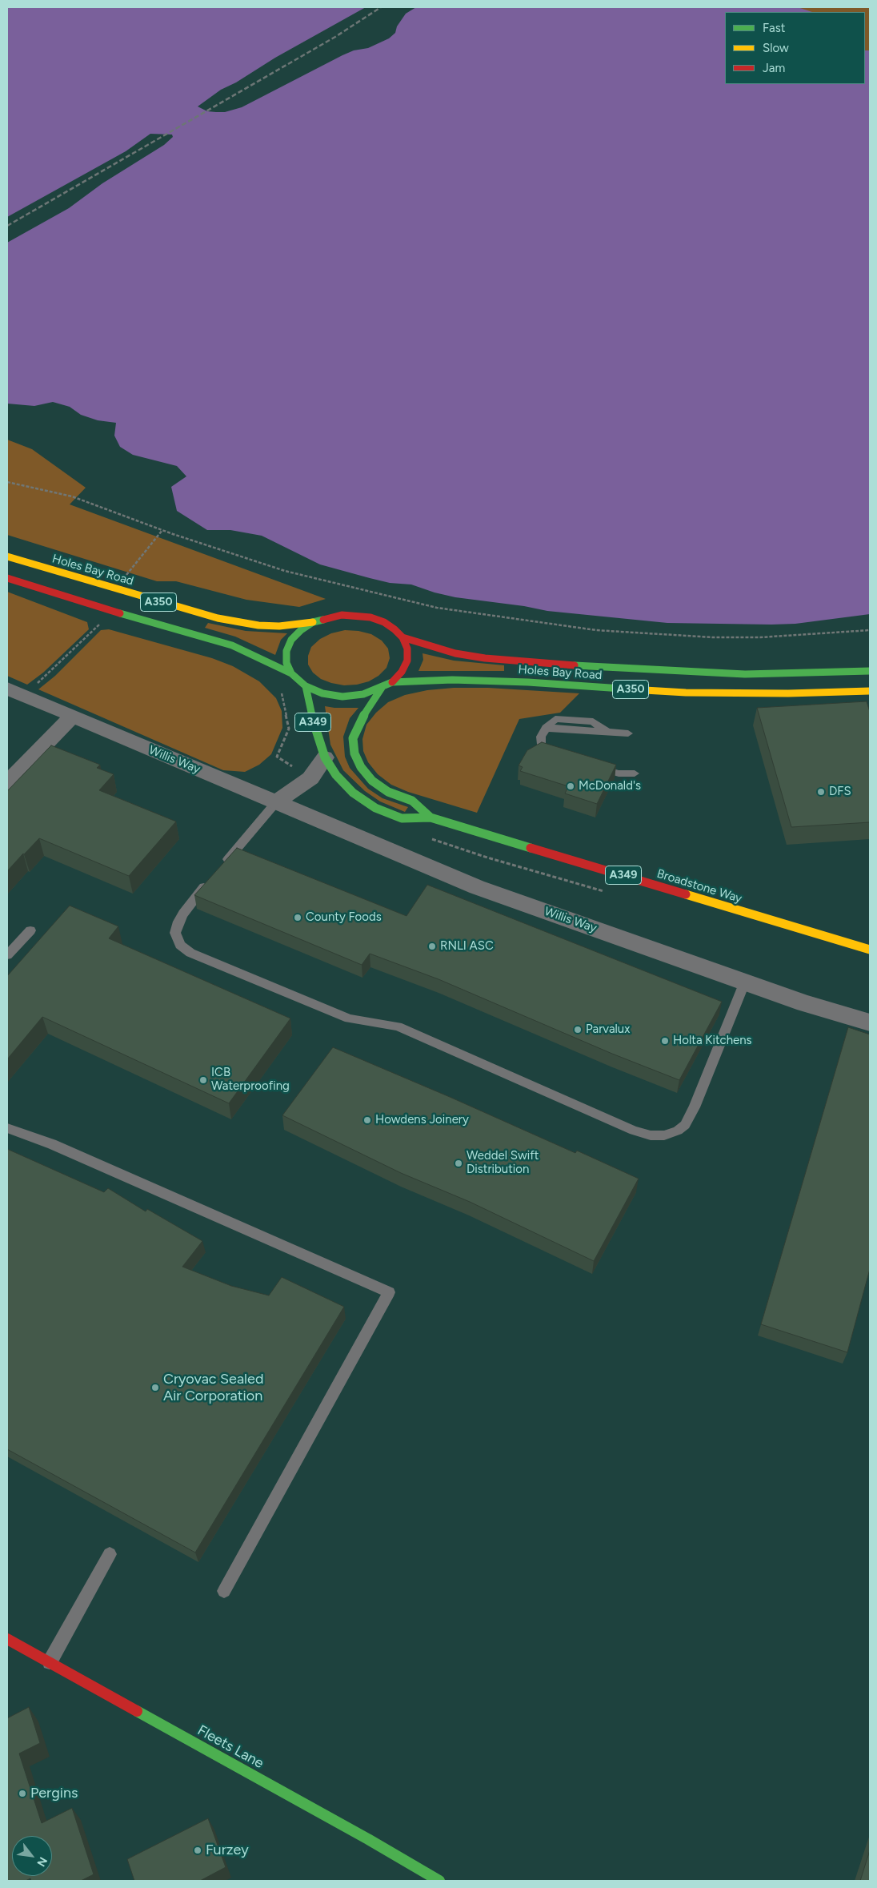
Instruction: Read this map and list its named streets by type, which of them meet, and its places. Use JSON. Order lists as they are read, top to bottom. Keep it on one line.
{"streets":{"main road":["Holes Bay Road","A350","A349","Broadstone Way","Fleets Lane"],"street":["Willis Way"]},"crossings":[["Holes Bay Road","A350"],["Holes Bay Road","Broadstone Way"],["A350","Broadstone Way"]],"places":["McDonald's","DFS","County Foods","RNLI ASC","Parvalux","Holta Kitchens","ICB Waterproofing","Howdens Joinery","Weddel Swift Distribution","Cryovac Sealed Air Corporation","Pergins","Furzey"],"legend":["Fast","Slow","Jam"],"north":"bottom right"}
